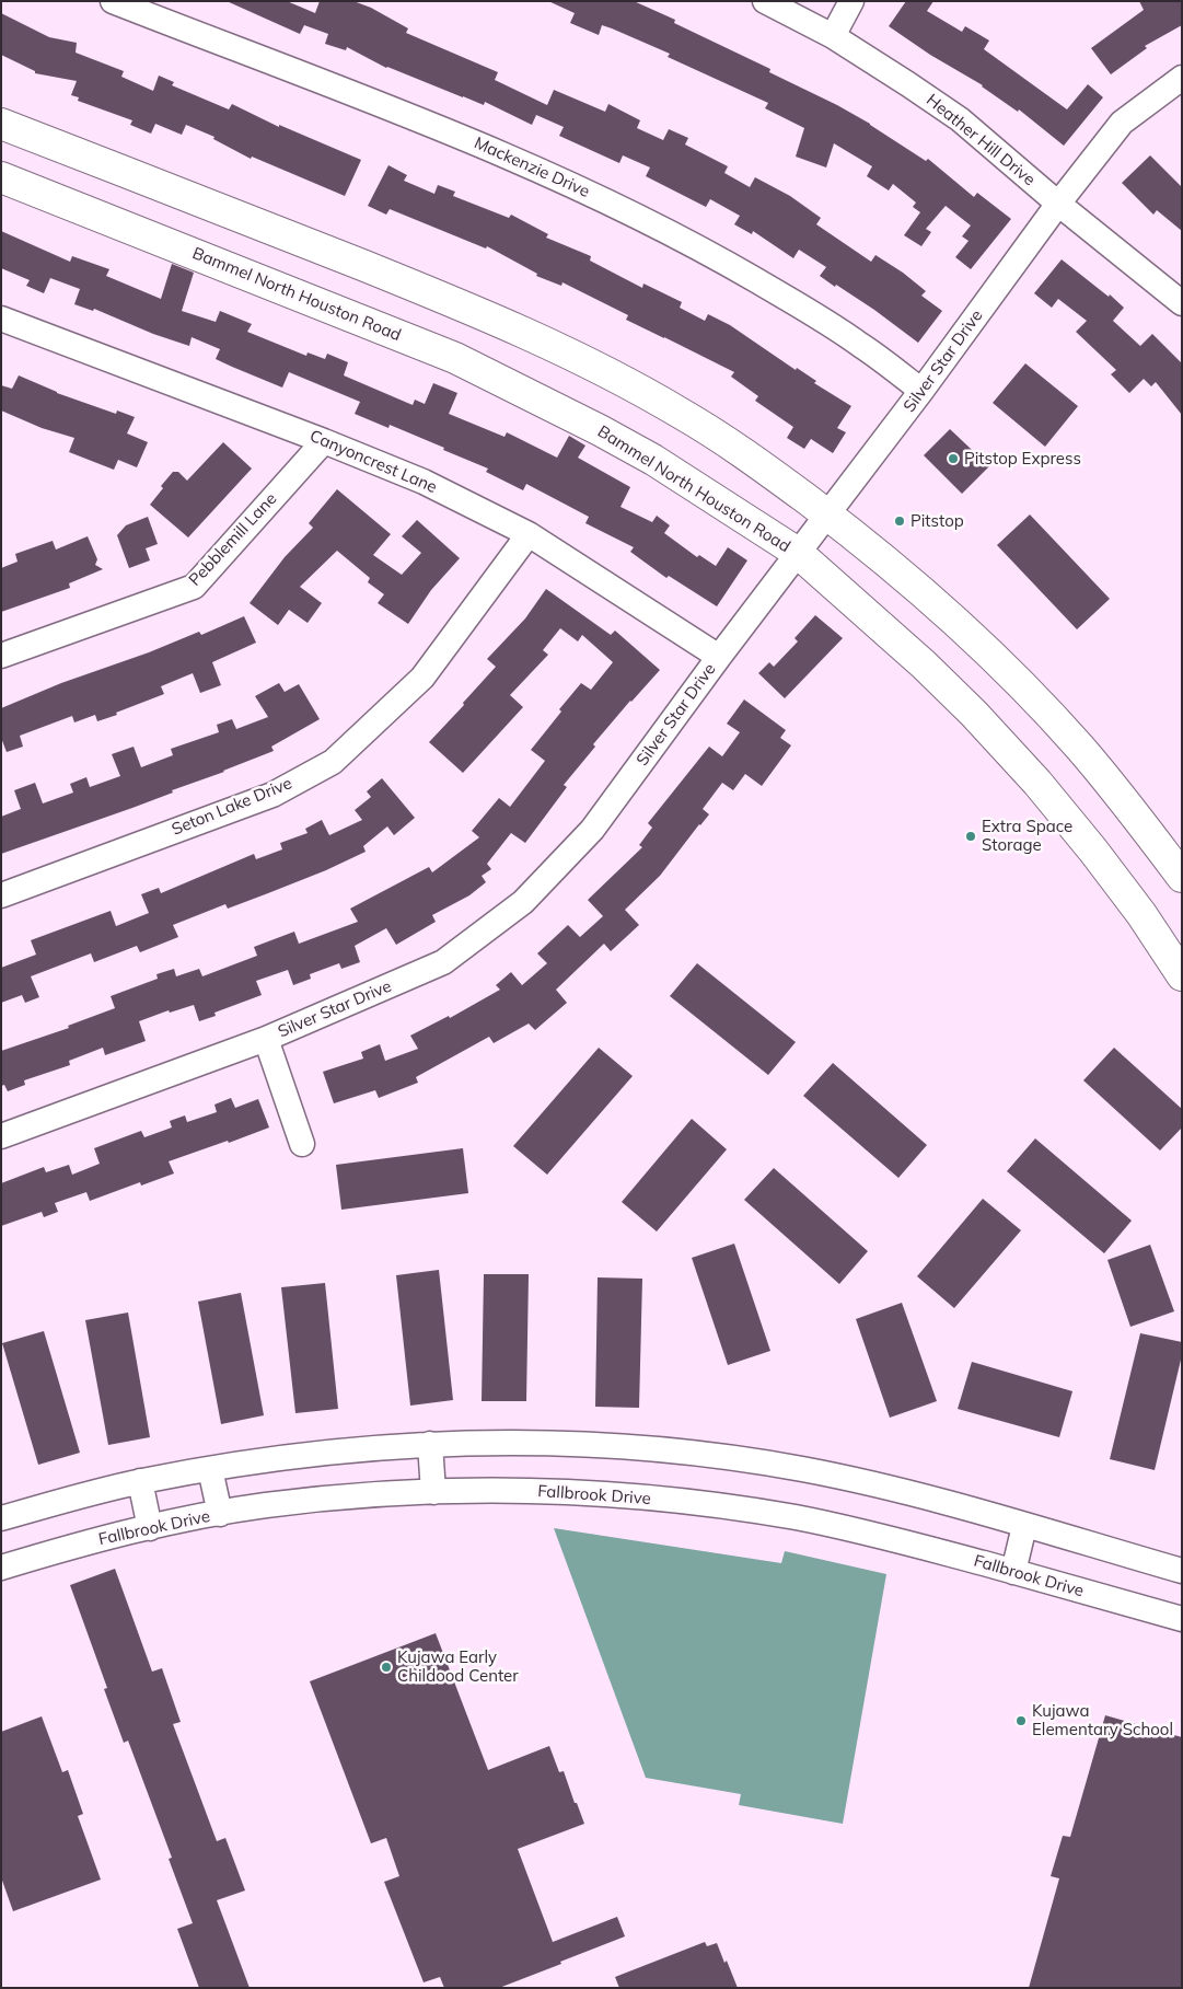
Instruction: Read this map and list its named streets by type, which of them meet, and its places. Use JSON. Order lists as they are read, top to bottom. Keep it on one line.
{"streets":{"main road":["Bammel North Houston Road"],"street":["Heather Hill Drive","Mackenzie Drive","Silver Star Drive","Canyoncrest Lane","Pebblemill Lane","Seton Lake Drive","Fallbrook Drive"]},"crossings":[["Heather Hill Drive","Silver Star Drive"],["Mackenzie Drive","Silver Star Drive"],["Bammel North Houston Road","Silver Star Drive"],["Silver Star Drive","Canyoncrest Lane"],["Canyoncrest Lane","Pebblemill Lane"],["Canyoncrest Lane","Seton Lake Drive"]],"places":["Pitstop Express","Pitstop","Extra Space Storage","Kujawa Early Childood Center","Kujawa Elementary School"]}
